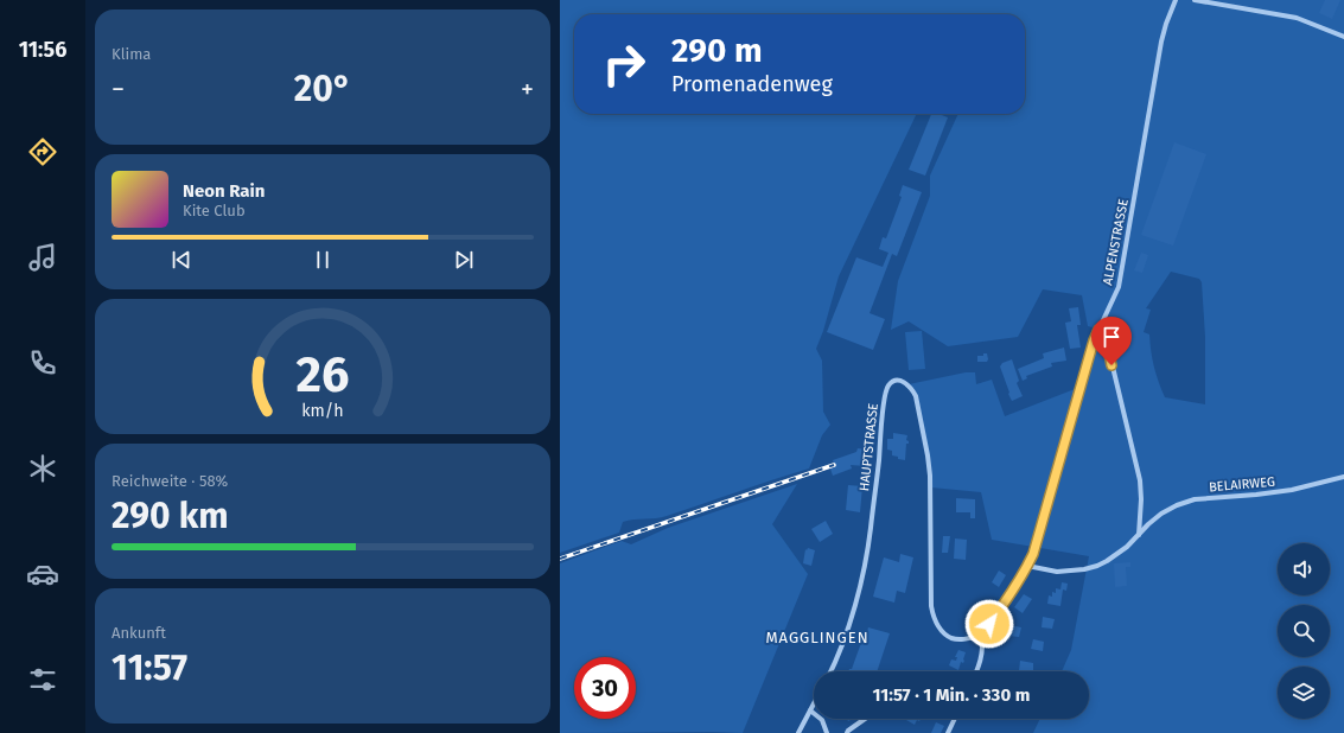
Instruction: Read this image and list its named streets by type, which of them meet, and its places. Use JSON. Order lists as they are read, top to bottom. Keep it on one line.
{"streets":{"street":["ALPENSTRASSE","HAUPTSTRASSE","BELAIRWEG"]},"crossings":[["ALPENSTRASSE","HAUPTSTRASSE"],["ALPENSTRASSE","BELAIRWEG"]],"districts":["MAGGLINGEN"],"page":{"tabs":"11:56","tile":["Klima",["Reichweite · 58%","290 km"],["Ankunft","11:57"]],"turn":["290 m","Promenadenweg"],"heat":["−","20°","+"],"song":["Neon Rain","Kite Club"],"limit":"30","trip":"11:57 · 1 Min. · 330 m","gauge":["26","km/h"]}}
